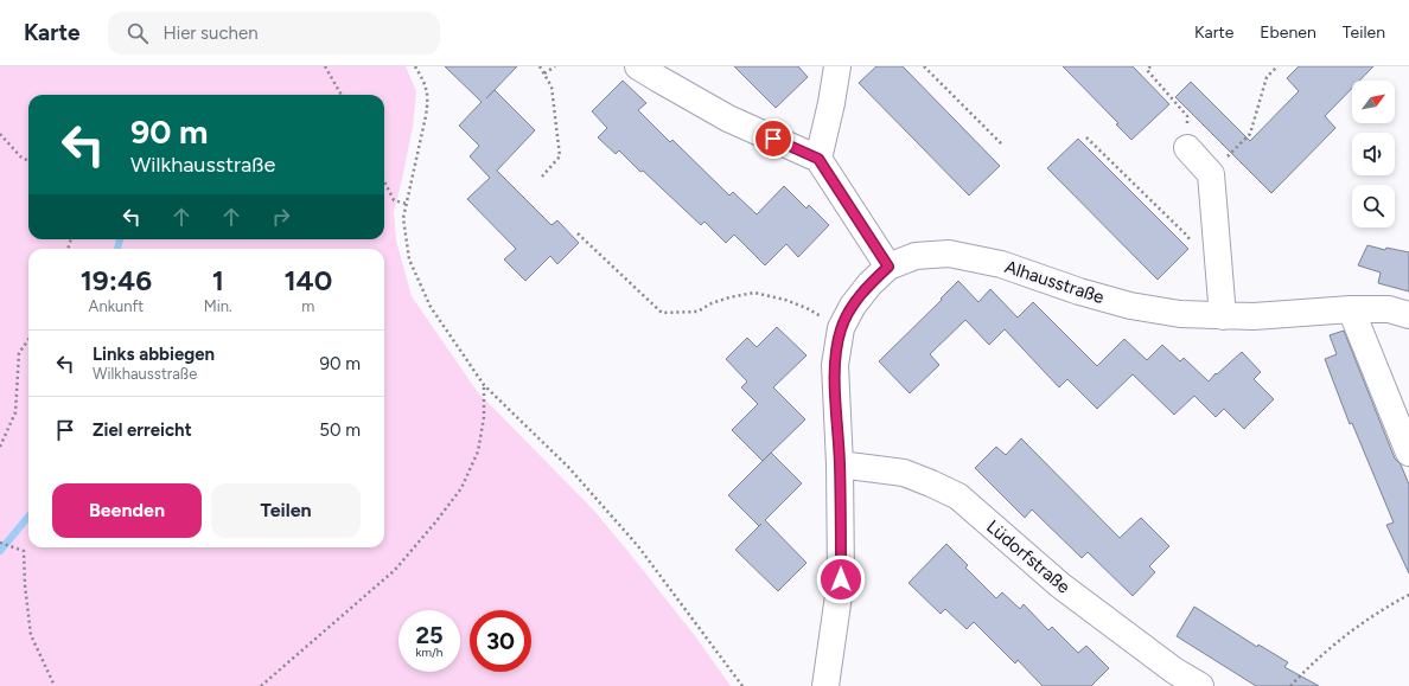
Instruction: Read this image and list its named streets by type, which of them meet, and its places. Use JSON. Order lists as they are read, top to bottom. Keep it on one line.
{"streets":{"street":["Alhausstraße","Lüdorfstraße"]},"north":"top right","page":{"header":"Karte","search":"Hier suchen","nav":["Karte","Ebenen","Teilen"],"turn":["90 m","Wilkhausstraße"],"eta":["19:46","Ankunft","1","Min.","140","m"],"list":[{"name":"Links abbiegen","note":"Wilkhausstraße","value":"90 m"},{"name":"Ziel erreicht","value":"50 m"}],"buttons":["Beenden","Teilen"],"speed":"25 km/h","limit":"30"}}
